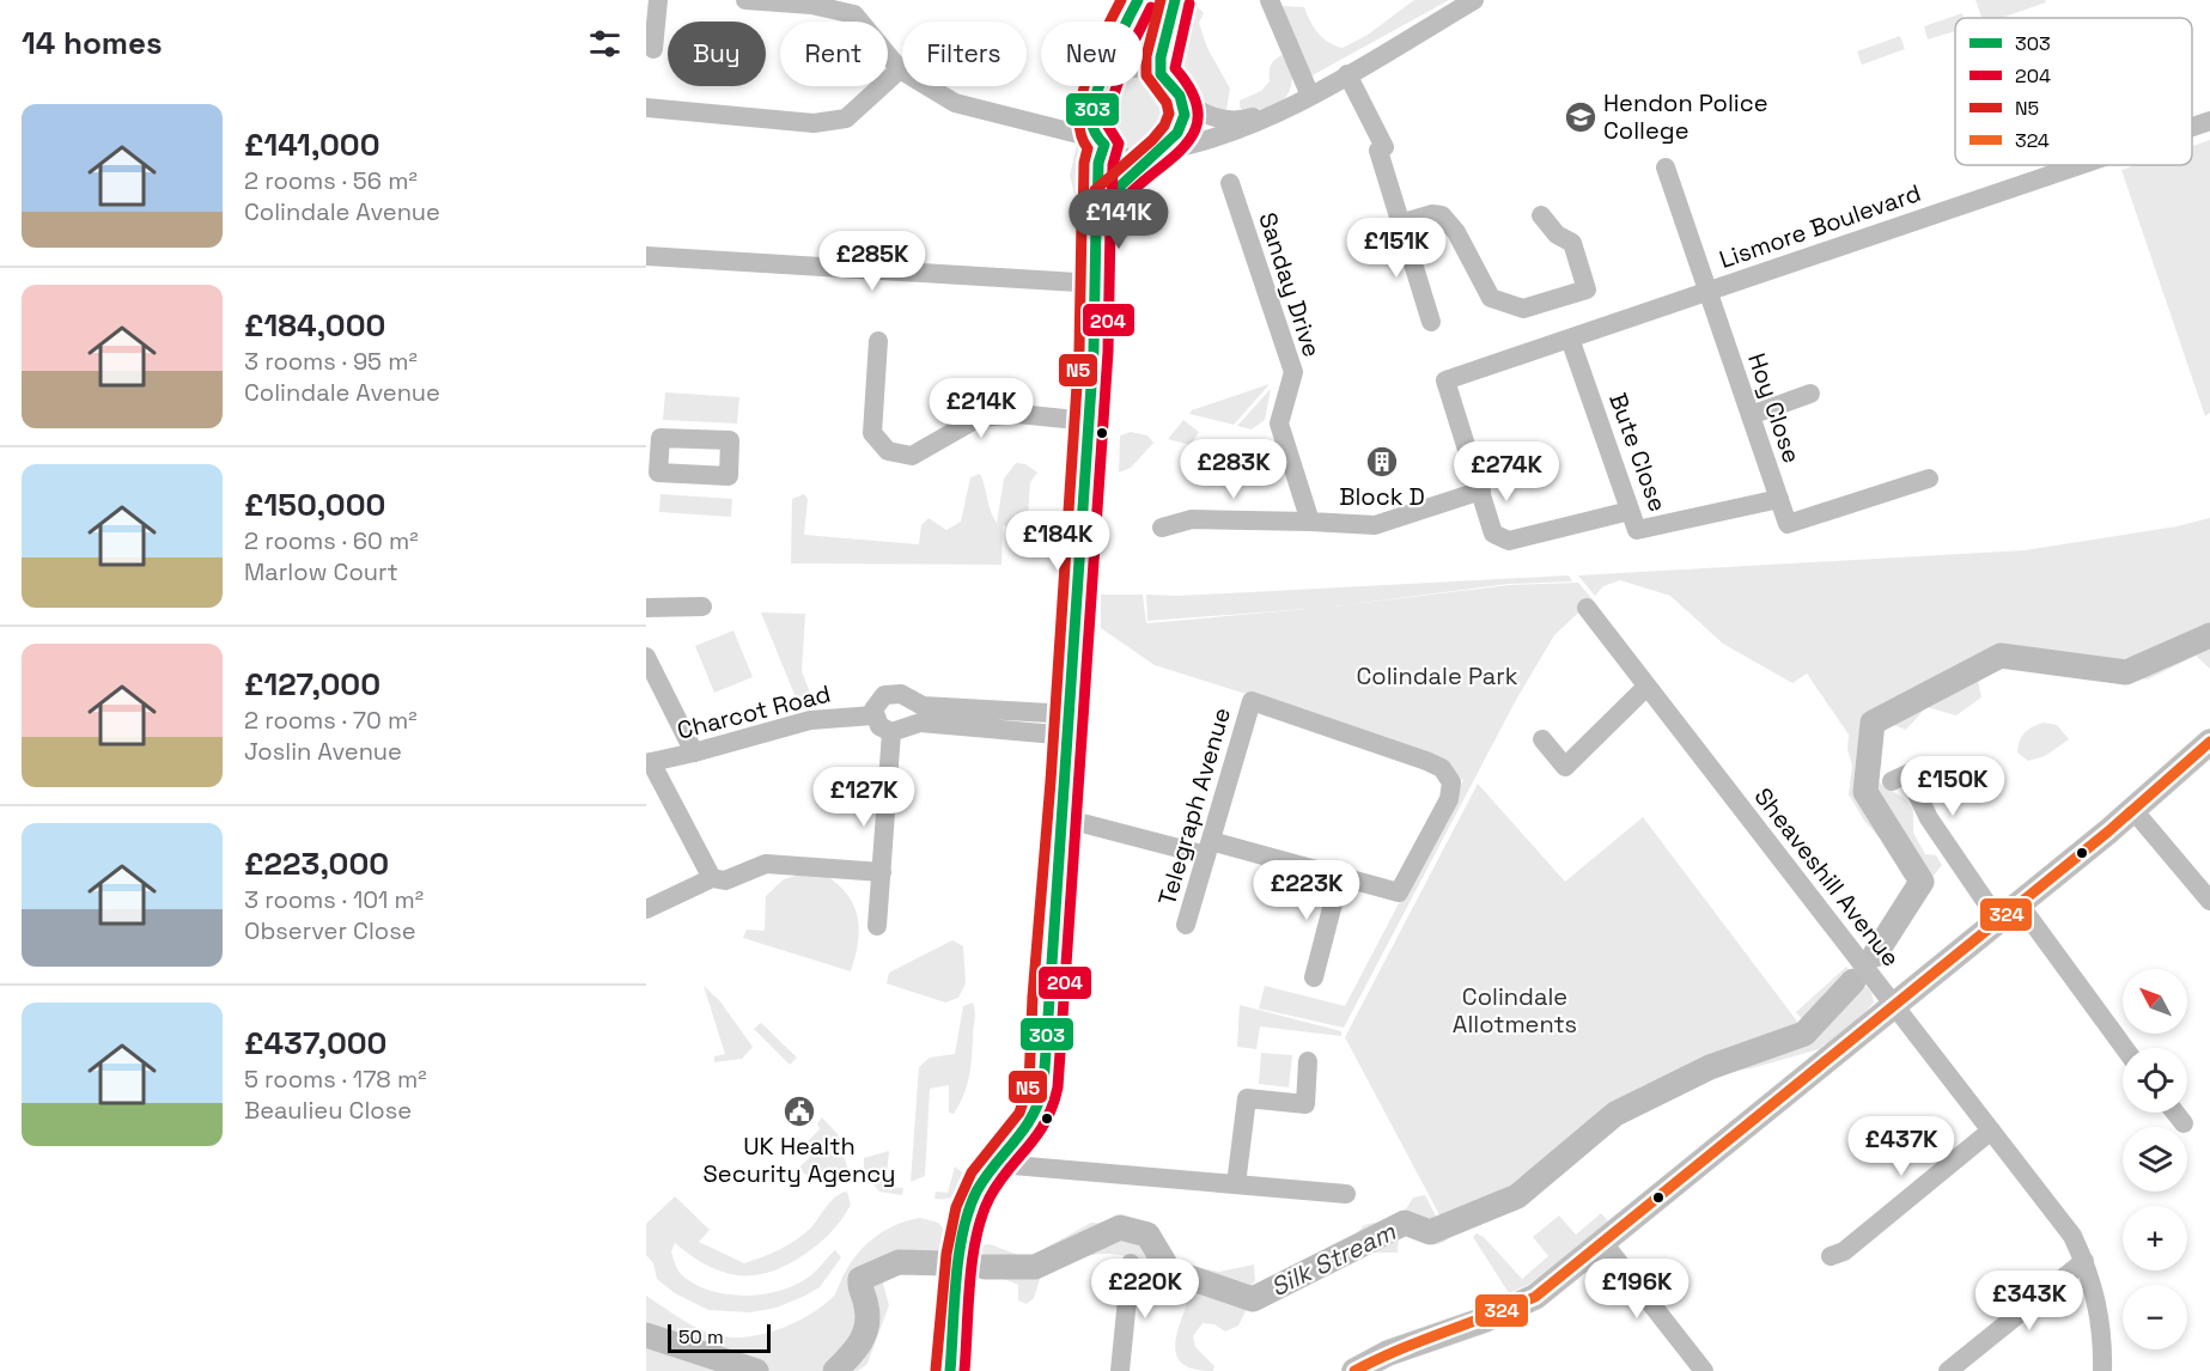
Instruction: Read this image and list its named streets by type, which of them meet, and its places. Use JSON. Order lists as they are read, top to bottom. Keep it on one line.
{"streets":{"street":["Lismore Boulevard","Sanday Drive","Hoy Close","Bute Close","Charcot Road","Telegraph Avenue","Sheaveshill Avenue"]},"crossings":[["Lismore Boulevard","Hoy Close"],["Lismore Boulevard","Bute Close"],["Hoy Close","Bute Close"]],"water":["Silk Stream"],"parks":["Colindale Park","Colindale Allotments"],"places":{"school or university":["Hendon Police College"],"building":["Block D"],"public building":["UK Health Security Agency"]},"lines":["transit line 303","transit line N5","transit line 204","transit line 324"],"legend":["303","204","N5","324"],"scale_bar":"50 m","north":"top left","page":{"heading":"14 homes","chip":["Buy","Rent","Filters","New"],"list":[{"name":"£141,000","note":"2 rooms · 56 m² · Colindale Avenue"},{"name":"£184,000","note":"3 rooms · 95 m² · Colindale Avenue"},{"name":"£150,000","note":"2 rooms · 60 m² · Marlow Court"},{"name":"£127,000","note":"2 rooms · 70 m² · Joslin Avenue"},{"name":"£223,000","note":"3 rooms · 101 m² · Observer Close"},{"name":"£437,000","note":"5 rooms · 178 m² · Beaulieu Close"}],"price":["£141K","£151K","£285K","£214K","£283K","£274K","£184K","£150K","£127K","£223K","£437K","£220K","£196K","£343K"],"map_buttons":["+","−"],"scale":"50 m"}}
